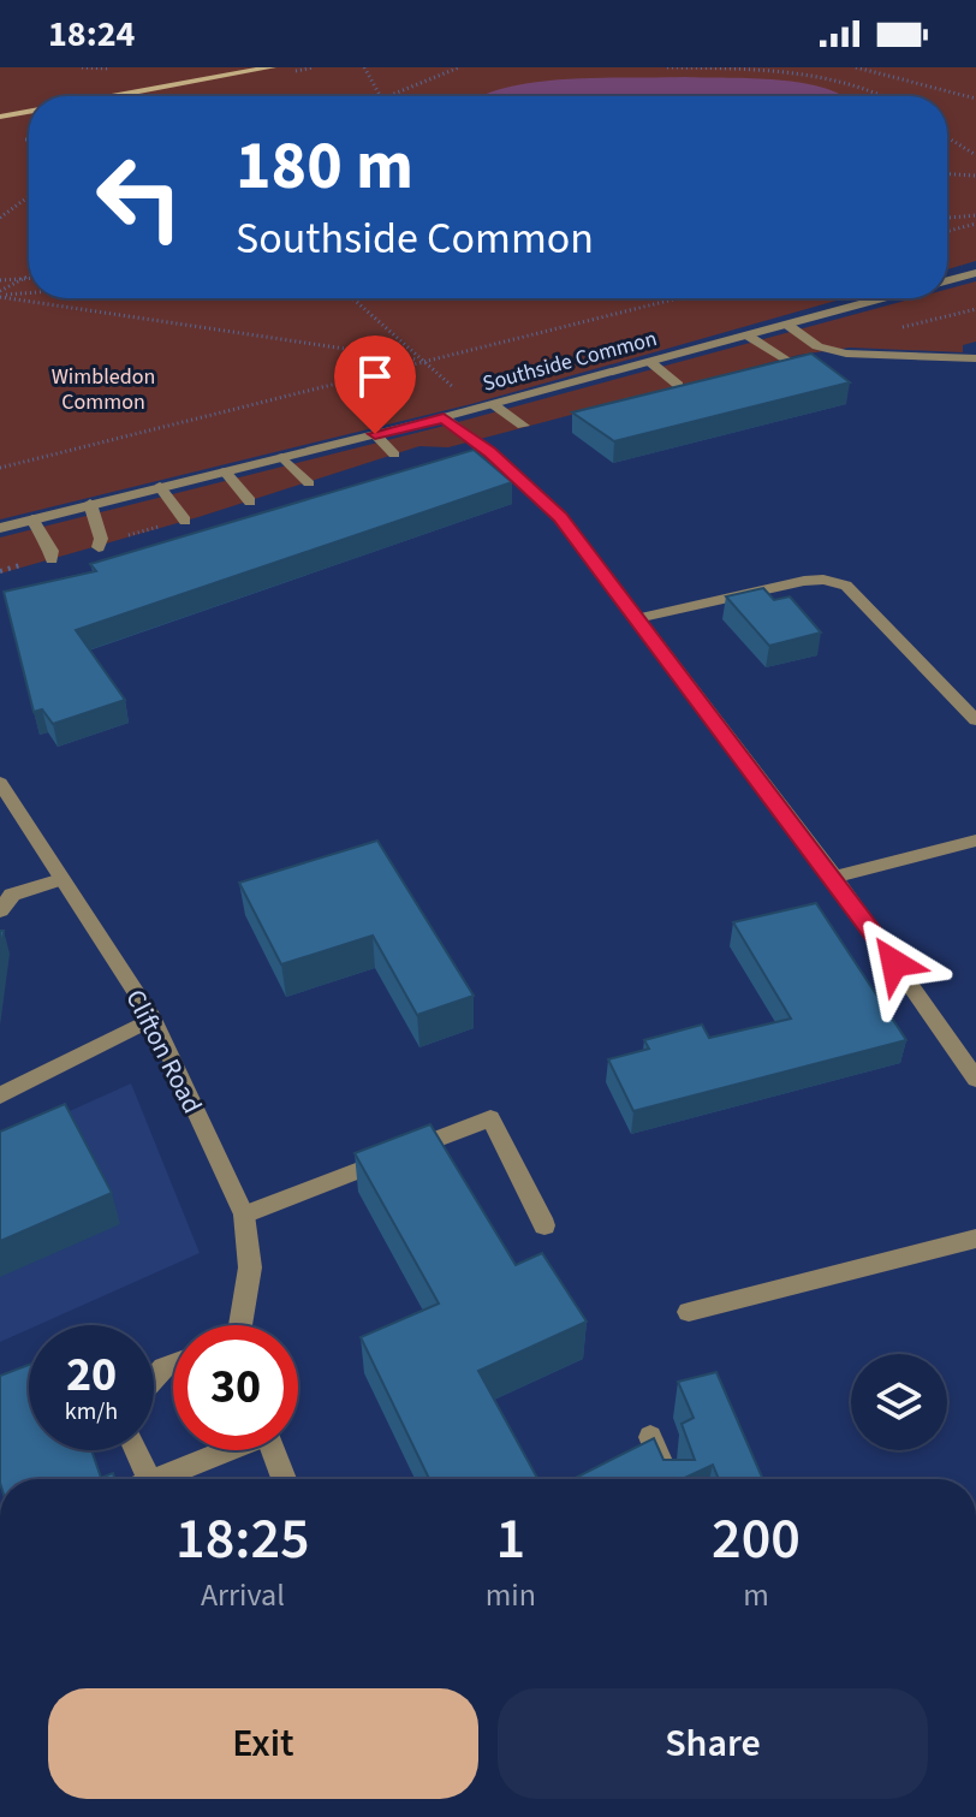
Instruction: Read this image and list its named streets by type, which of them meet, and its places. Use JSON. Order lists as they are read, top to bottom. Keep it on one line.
{"streets":{"street":["Southside Common","Clifton Road"]},"parks":["Wimbledon Common"],"page":{"status":"18:24","turn":["180 m","Southside Common"],"speed":"20 km/h","limit":"30","eta":["18:25","Arrival","1","min","200","m"],"buttons":["Exit","Share"]}}
